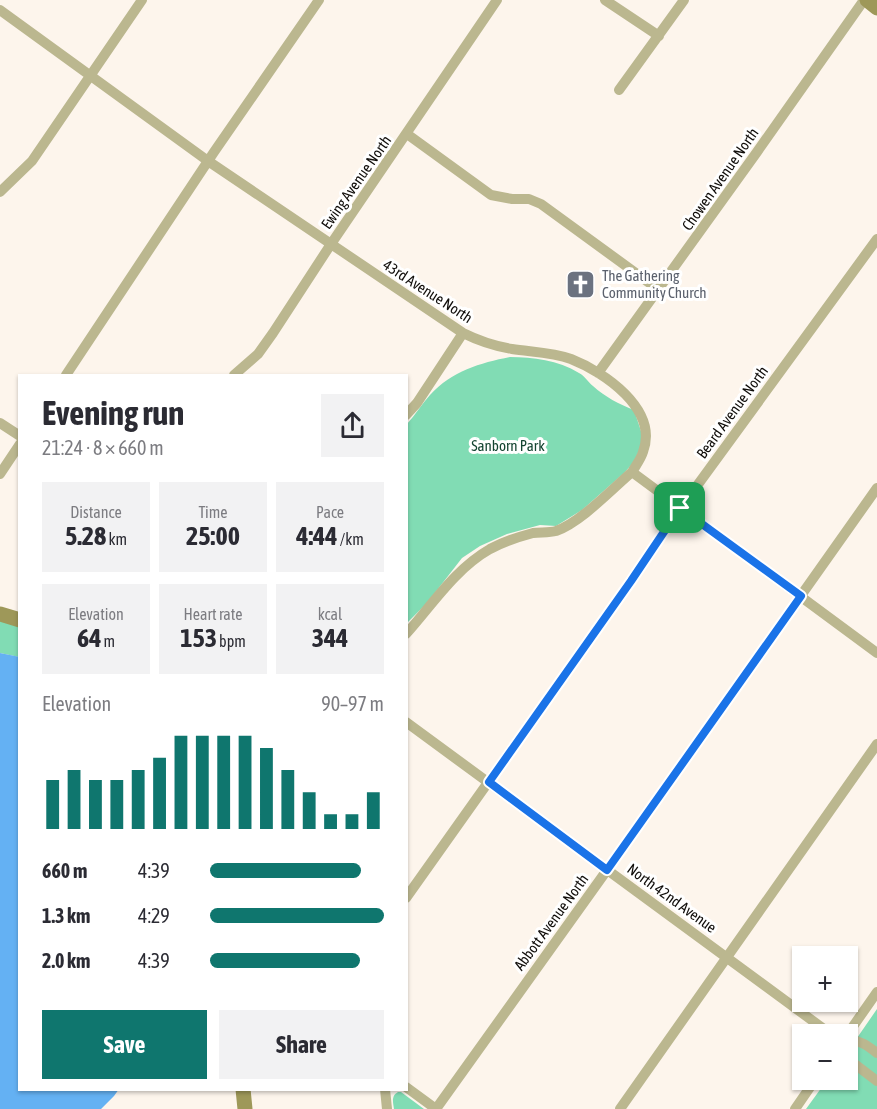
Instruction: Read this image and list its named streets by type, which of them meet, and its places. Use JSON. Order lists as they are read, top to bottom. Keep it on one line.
{"streets":{"street":["Chowen Avenue North","Ewing Avenue North","43rd Avenue North","Beard Avenue North","North 42nd Avenue","Abbott Avenue North"]},"crossings":[["Chowen Avenue North","43rd Avenue North"],["Ewing Avenue North","43rd Avenue North"],["Beard Avenue North","North 42nd Avenue"],["North 42nd Avenue","Abbott Avenue North"]],"parks":["Sanborn Park"],"places":{"church":["The Gathering Community Church"]},"page":{"heading":["Evening run","21:24 · 8 × 660 m"],"stats":[["Distance","5.28 km"],["Time","25:00"],["Pace","4:44 /km"],["Elevation","64 m"],["Heart rate","153 bpm"],["kcal","344"]],"chart":["Elevation","90–97 m"],"list":[{"name":"660 m","note":"4:39"},{"name":"1.3 km","note":"4:29"},{"name":"2.0 km","note":"4:39"}],"map_buttons":["+","−"],"buttons":["Save","Share"]}}
